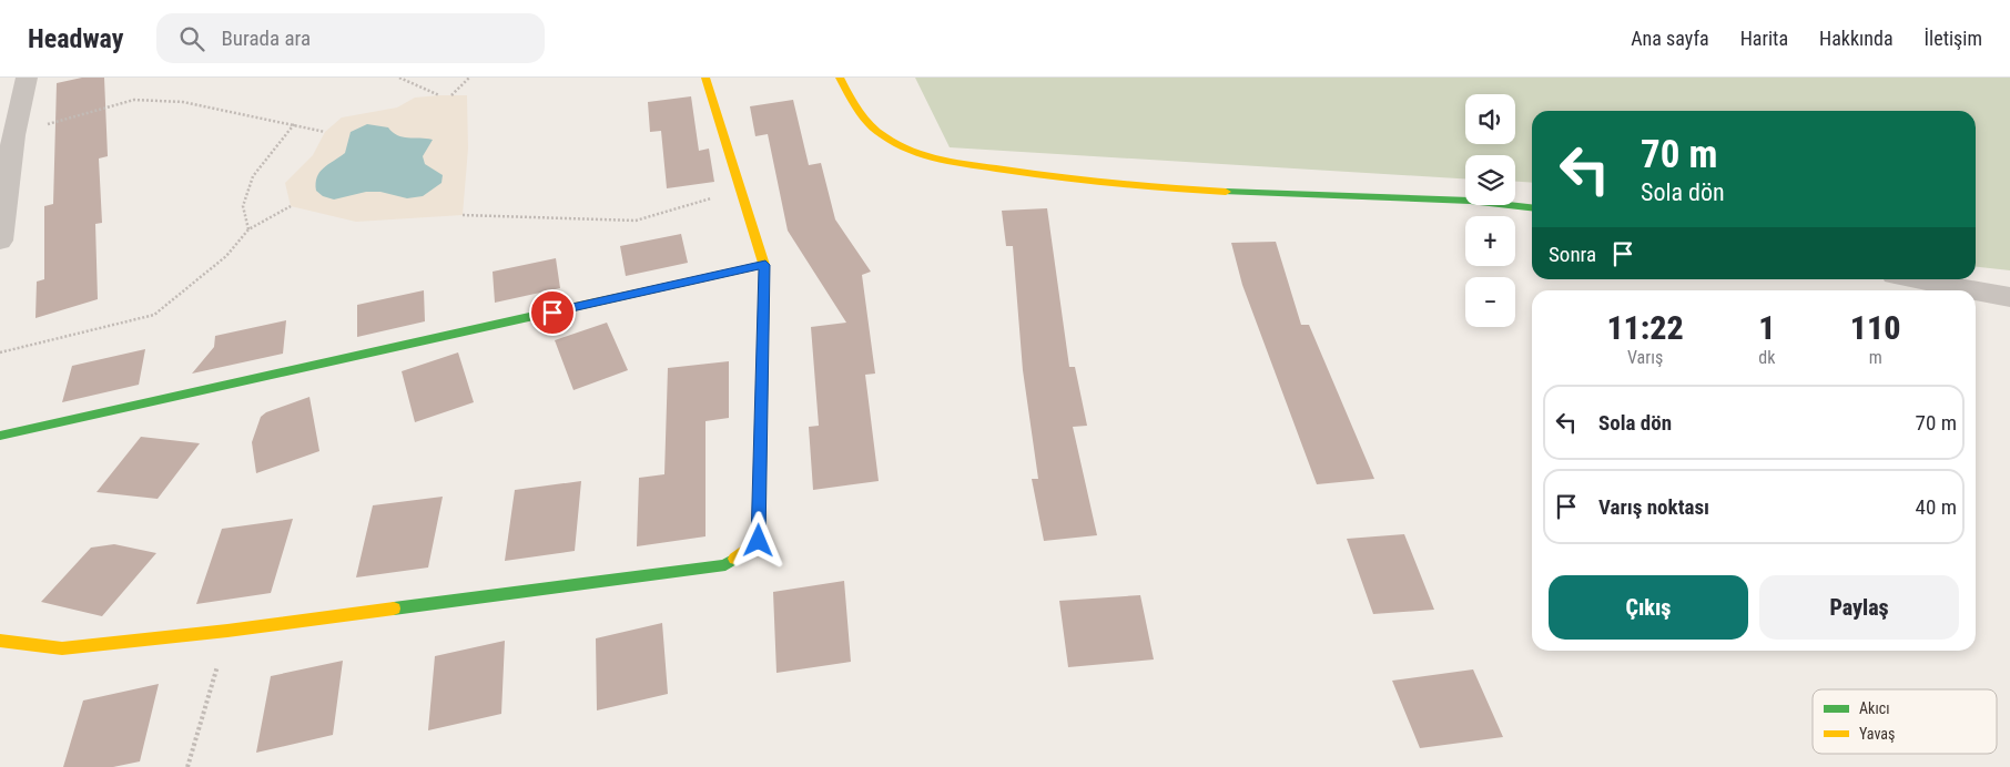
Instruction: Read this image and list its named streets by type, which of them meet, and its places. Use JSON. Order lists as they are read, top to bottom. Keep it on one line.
{"legend":["Akıcı","Yavaş"],"page":{"header":"Headway","search":"Burada ara","nav":["Ana sayfa","Harita","Hakkında","İletişim"],"map_buttons":["+","−"],"turn":["70 m","Sola dön"],"then":"Sonra","eta":["11:22","Varış","1","dk","110","m"],"list":[{"name":"Sola dön","value":"70 m"},{"name":"Varış noktası","value":"40 m"}],"buttons":["Çıkış","Paylaş"]}}
